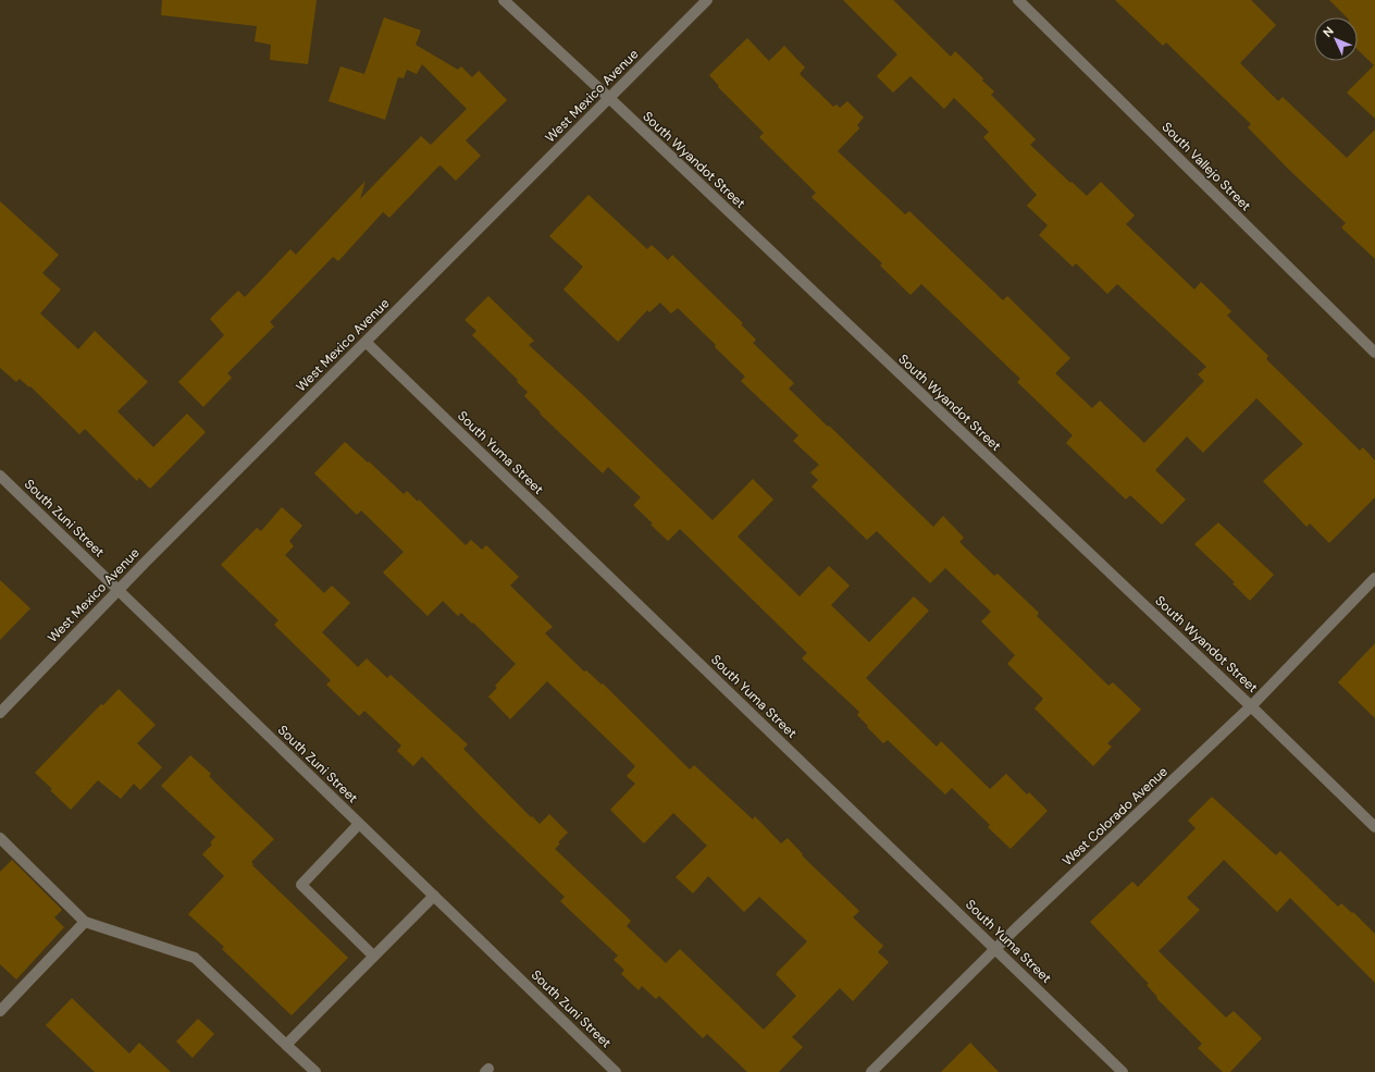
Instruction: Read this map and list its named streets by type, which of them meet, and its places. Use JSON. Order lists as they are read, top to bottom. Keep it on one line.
{"streets":{"street":["West Mexico Avenue","South Wyandot Street","South Vallejo Street","South Yuma Street","South Zuni Street","West Colorado Avenue"]},"crossings":[["West Mexico Avenue","South Wyandot Street"],["West Mexico Avenue","South Yuma Street"],["West Mexico Avenue","South Zuni Street"],["South Wyandot Street","West Colorado Avenue"],["South Yuma Street","West Colorado Avenue"]],"north":"top left"}
